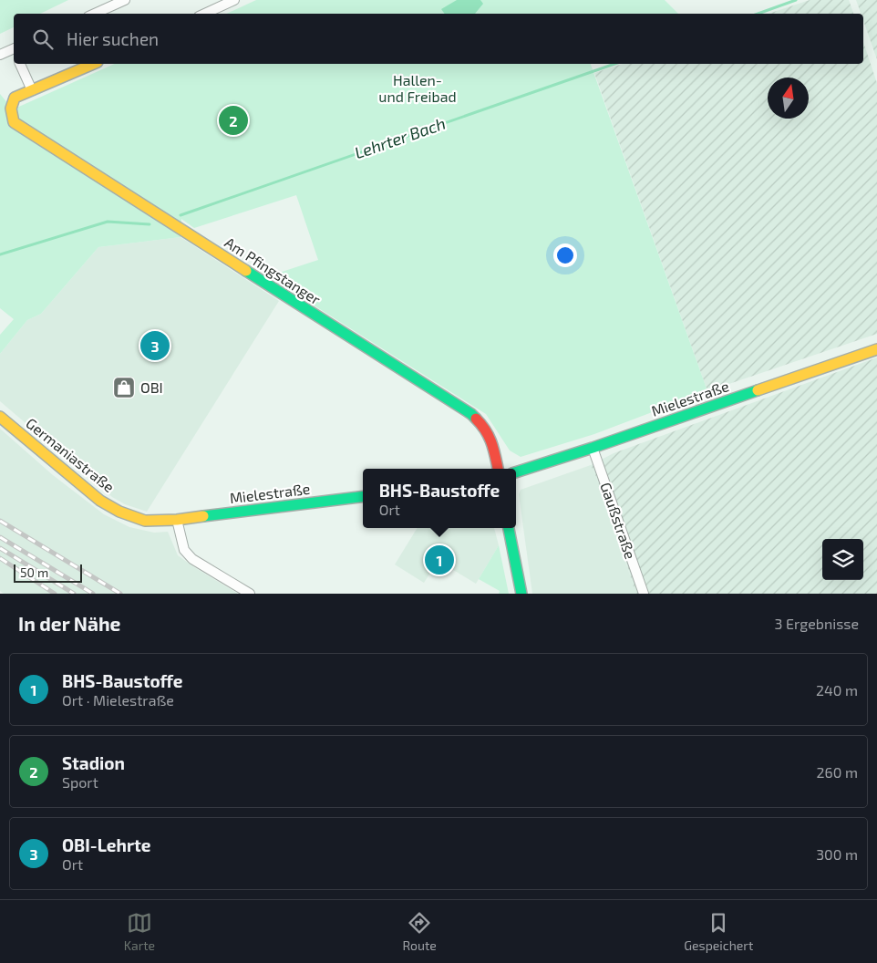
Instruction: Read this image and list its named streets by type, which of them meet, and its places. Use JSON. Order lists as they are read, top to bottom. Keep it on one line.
{"streets":{"street":["Am Pfingstanger","Mielestraße","Germaniastraße","Gaußstraße"]},"crossings":[["Mielestraße","Germaniastraße"],["Mielestraße","Gaußstraße"]],"water":["Lehrter Bach"],"parks":["Hallen- und Freibad"],"places":{"shop":["OBI"]},"scale_bar":"50 m","north":"top","page":{"search":"Hier suchen","pins":["2","3","1"],"popup":["BHS-Baustoffe","Ort"],"scale":"50 m","heading":["In der Nähe","3 Ergebnisse"],"list":[{"mark":"1","name":"BHS-Baustoffe","note":"Ort · Mielestraße","value":"240 m"},{"mark":"2","name":"Stadion","note":"Sport","value":"260 m"},{"mark":"3","name":"OBI-Lehrte","note":"Ort","value":"300 m"}],"nav":["Karte","Route","Gespeichert"]}}
